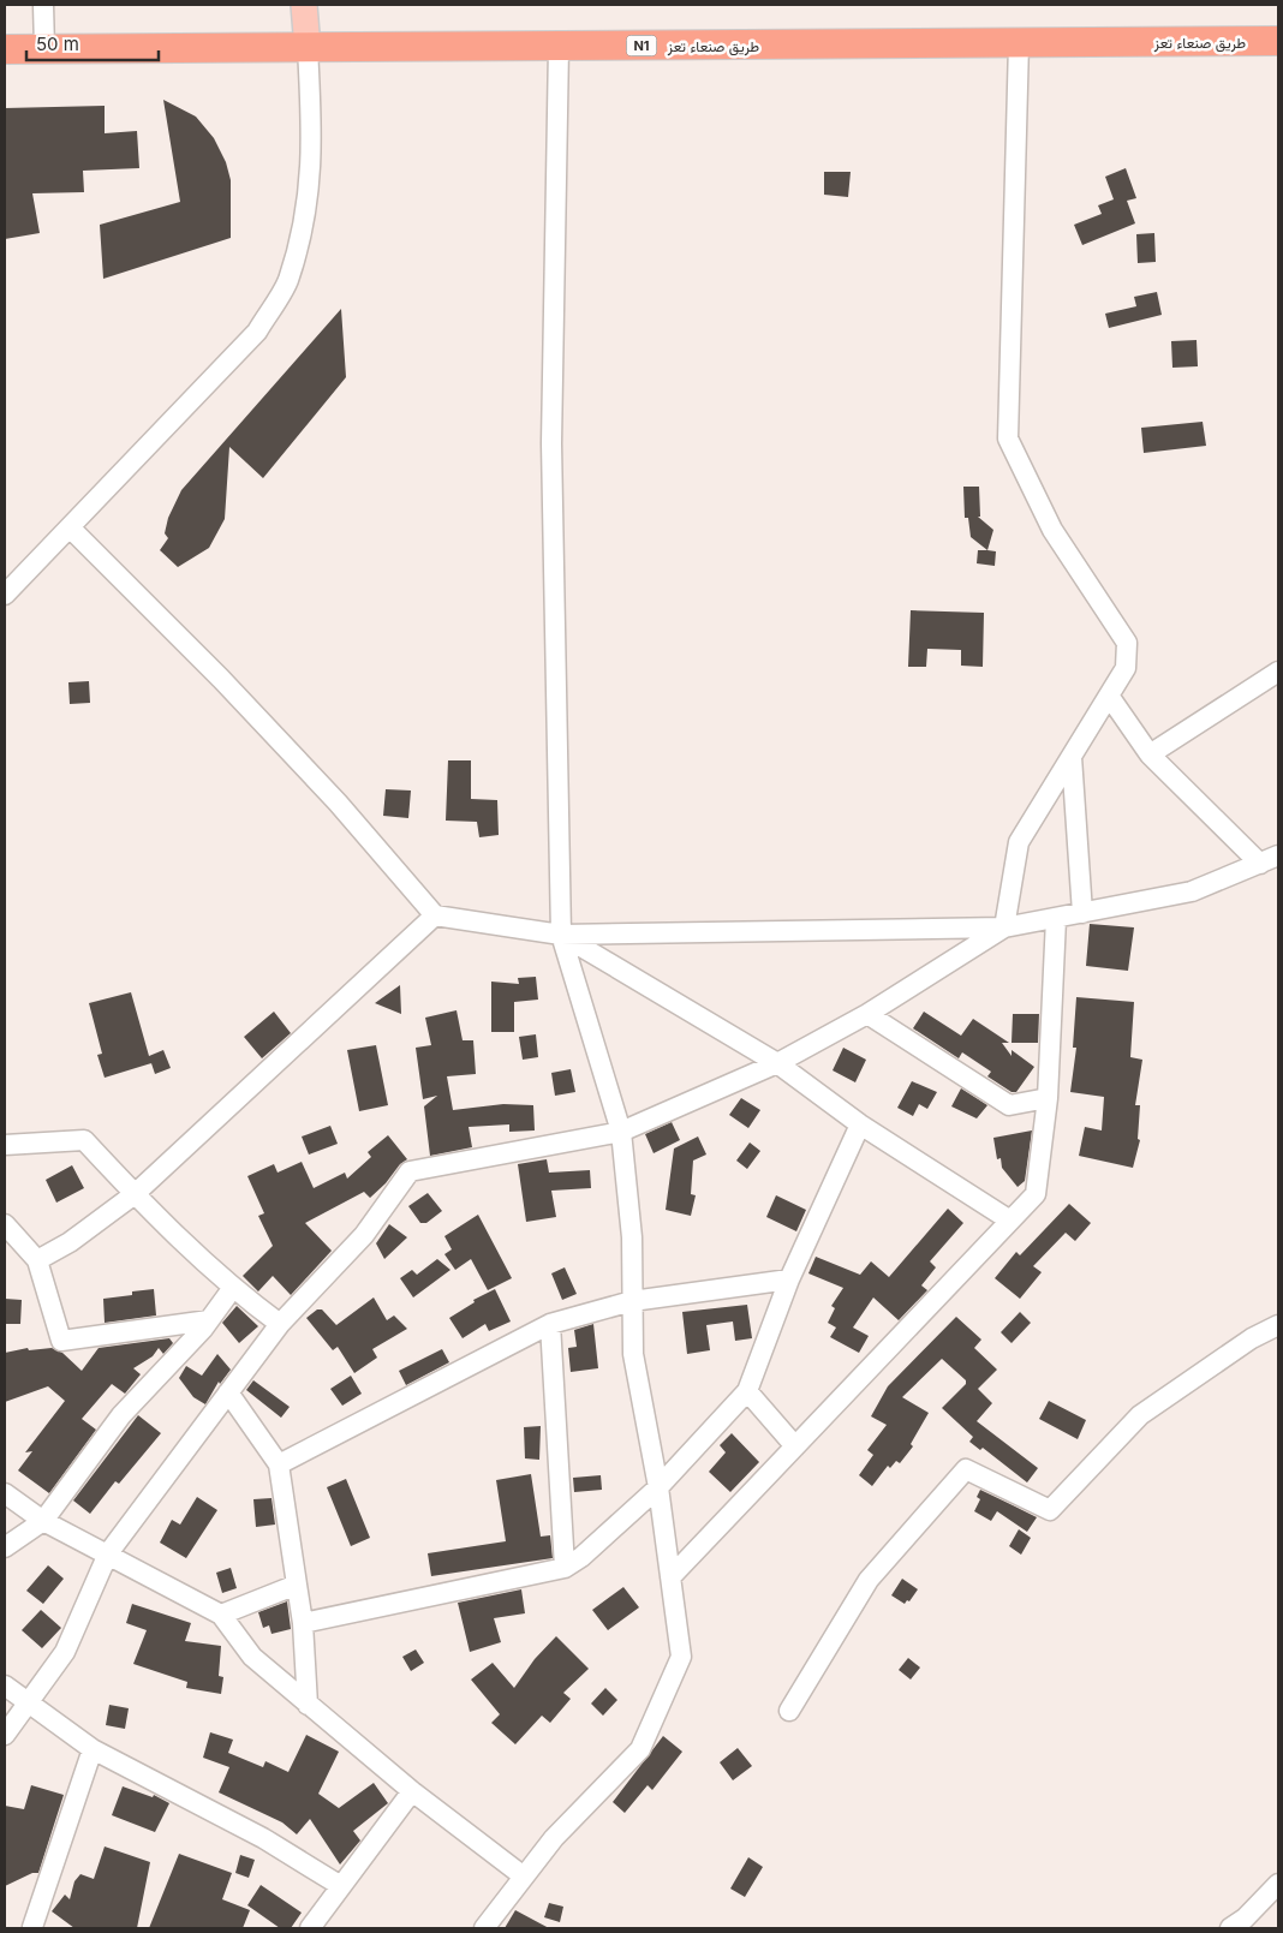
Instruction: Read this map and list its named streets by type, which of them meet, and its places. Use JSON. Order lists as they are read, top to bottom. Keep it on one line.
{"streets":{"highway":["طريق صنعاء تعز","N1"]},"scale_bar":"50 m"}
